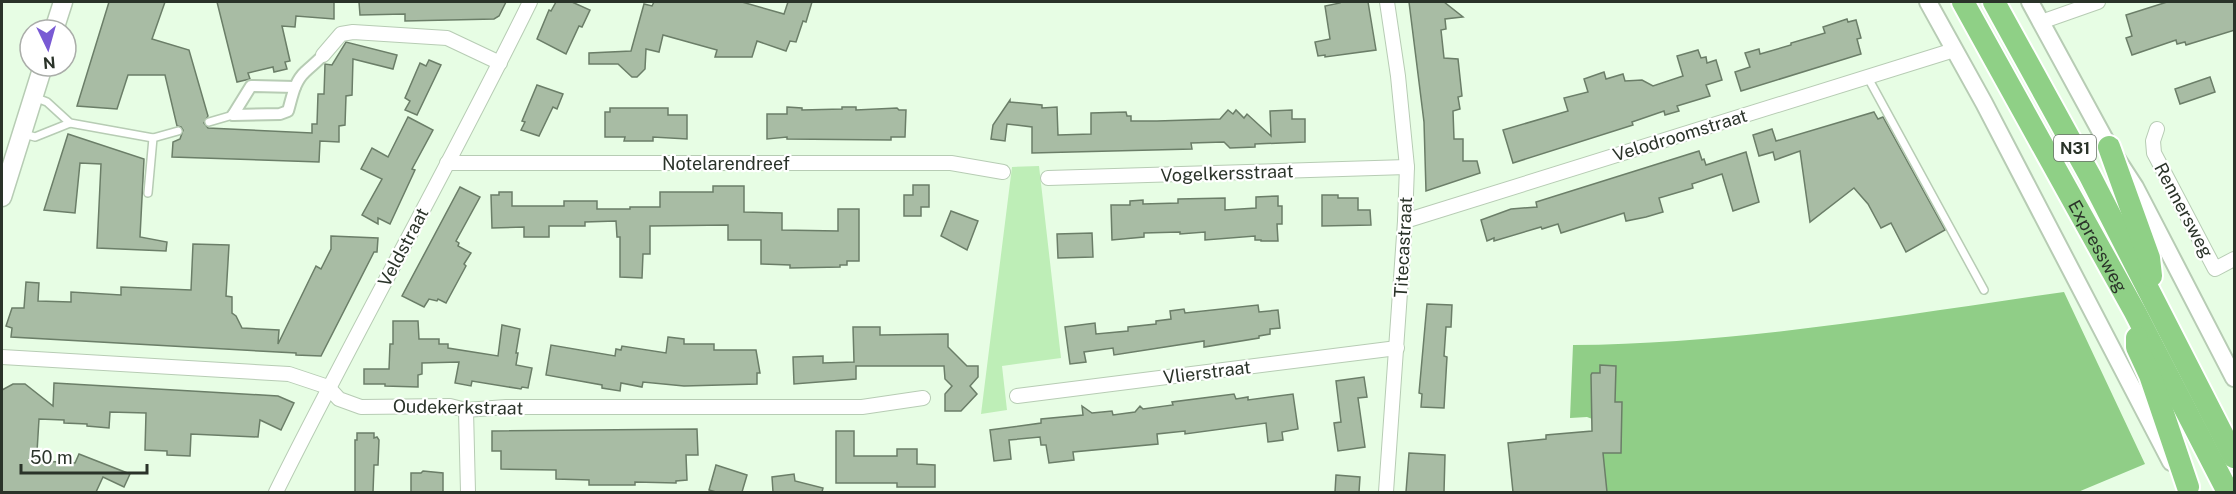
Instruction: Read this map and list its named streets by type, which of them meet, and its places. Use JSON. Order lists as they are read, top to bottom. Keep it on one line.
{"streets":{"highway":["N31","Expressweg"],"street":["Velodroomstraat","Notelarendreef","Vogelkersstraat","Rennersweg","Veldstraat","Titecastraat","Vlierstraat","Oudekerkstraat"]},"crossings":[["Velodroomstraat","Expressweg"],["Velodroomstraat","Titecastraat"],["Notelarendreef","Veldstraat"],["Vogelkersstraat","Titecastraat"],["Veldstraat","Oudekerkstraat"],["Titecastraat","Vlierstraat"]],"scale_bar":"50 m","north":"bottom"}
